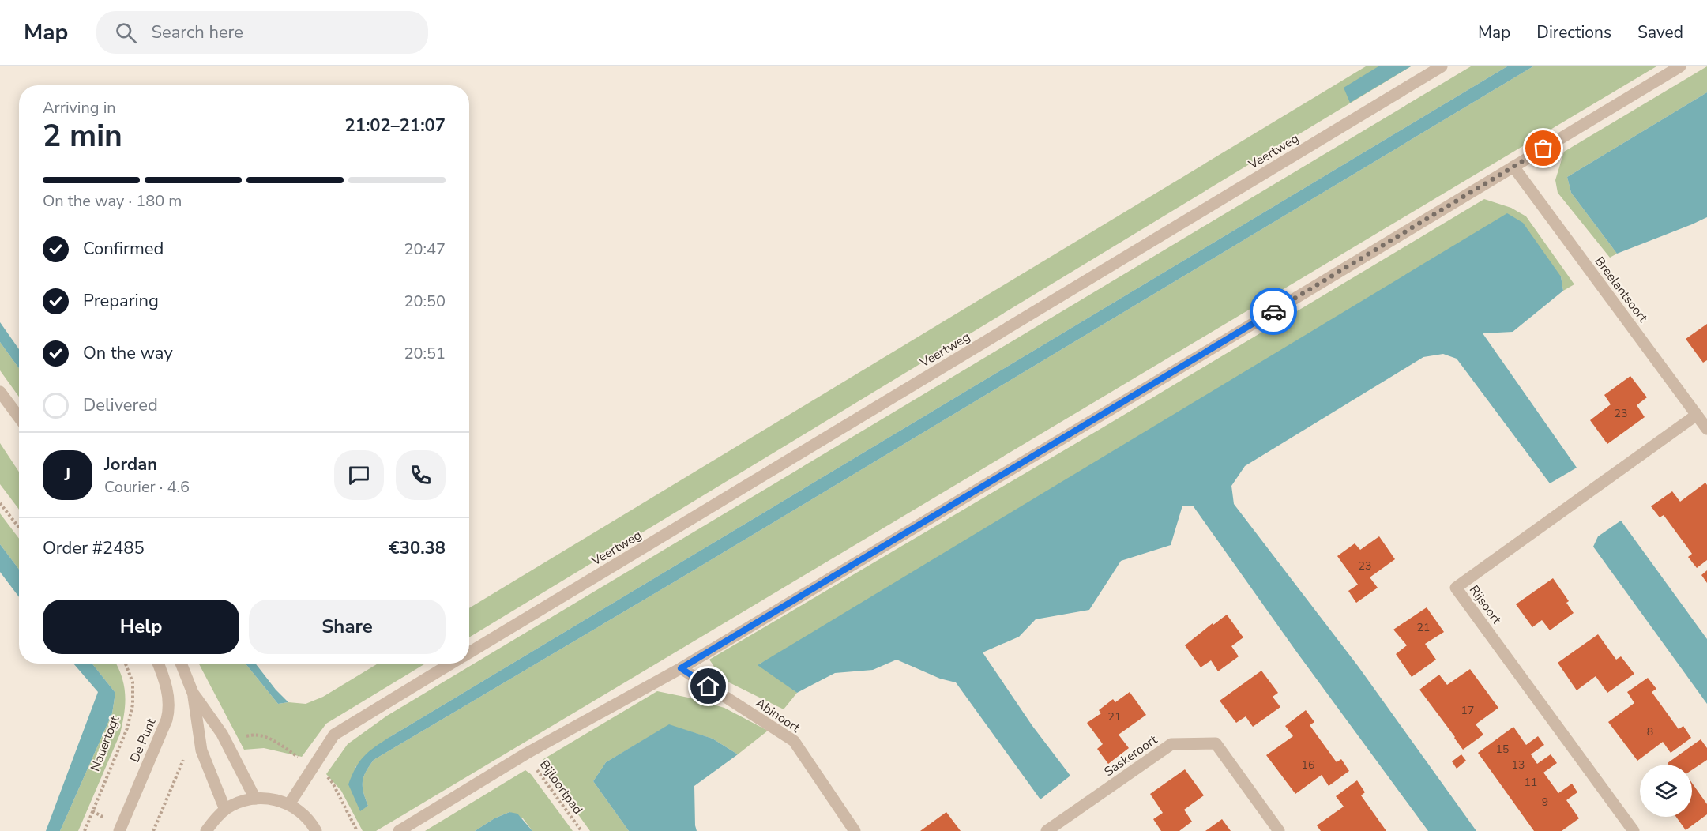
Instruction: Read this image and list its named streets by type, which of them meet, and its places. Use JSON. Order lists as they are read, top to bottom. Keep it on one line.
{"streets":{"street":["Veertweg","Breelantsoort","Rijsoort","Abinoort","De Punt","Saskeroort"],"path":["Nauertogt","Bijloortpad"]},"crossings":[["Breelantsoort","Rijsoort"]],"house_numbers":["23","23","21","17","21","8","15","16","13","11","9"],"page":{"header":"Map","search":"Search here","nav":["Map","Directions","Saved"],"heading":["2 min","Arriving in","21:02–21:07"],"panel":["Jordan","Courier · 4.6","Order #2485","€30.38"],"bar":"On the way · 180 m","list":[["Confirmed","20:47"],["Preparing","20:50"],["On the way","20:51"],"Delivered"],"round":"J","buttons":["Help","Share"]}}
